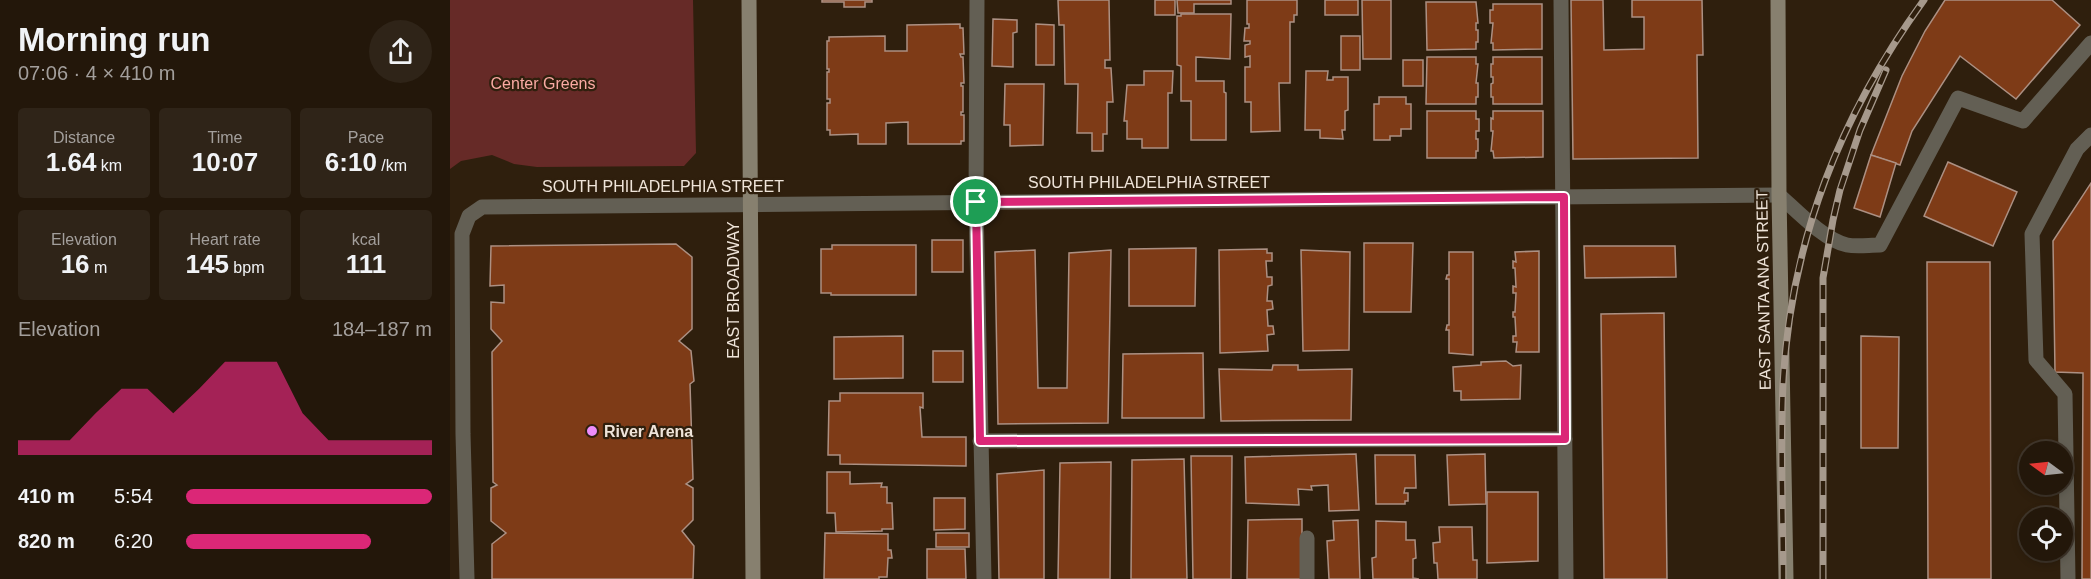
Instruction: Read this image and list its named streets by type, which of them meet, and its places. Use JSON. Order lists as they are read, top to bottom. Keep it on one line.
{"streets":{"street":["SOUTH PHILADELPHIA STREET","EAST BROADWAY","EAST SANTA ANA STREET"]},"crossings":[["SOUTH PHILADELPHIA STREET","EAST BROADWAY"],["SOUTH PHILADELPHIA STREET","EAST SANTA ANA STREET"]],"parks":["Center Greens"],"places":["River Arena"],"north":"left","page":{"heading":["Morning run","07:06 · 4 × 410 m"],"stats":[["Distance","1.64 km"],["Time","10:07"],["Pace","6:10 /km"],["Elevation","16 m"],["Heart rate","145 bpm"],["kcal","111"]],"chart":["Elevation","184–187 m"],"list":[{"name":"410 m","note":"5:54"},{"name":"820 m","note":"6:20"}]}}
